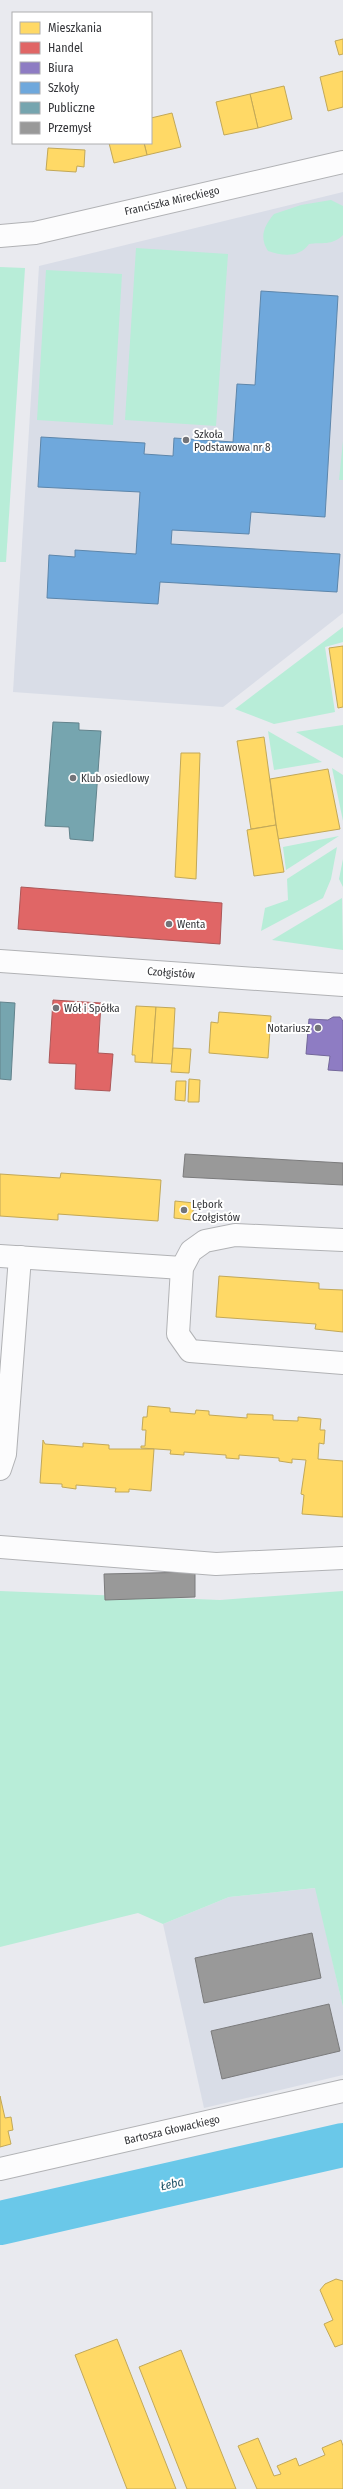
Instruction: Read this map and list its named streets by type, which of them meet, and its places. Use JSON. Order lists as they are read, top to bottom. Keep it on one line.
{"streets":{"street":["Franciszka Mireckiego","Czołgistów","Bartosza Głowackiego"]},"water":["Łeba"],"places":["Szkoła Podstawowa nr 8","Klub osiedlowy","Wenta","Wół i Spółka","Notariusz","Lębork Czołgistów"],"legend":["Mieszkania","Handel","Biura","Szkoły","Publiczne","Przemysł"]}
